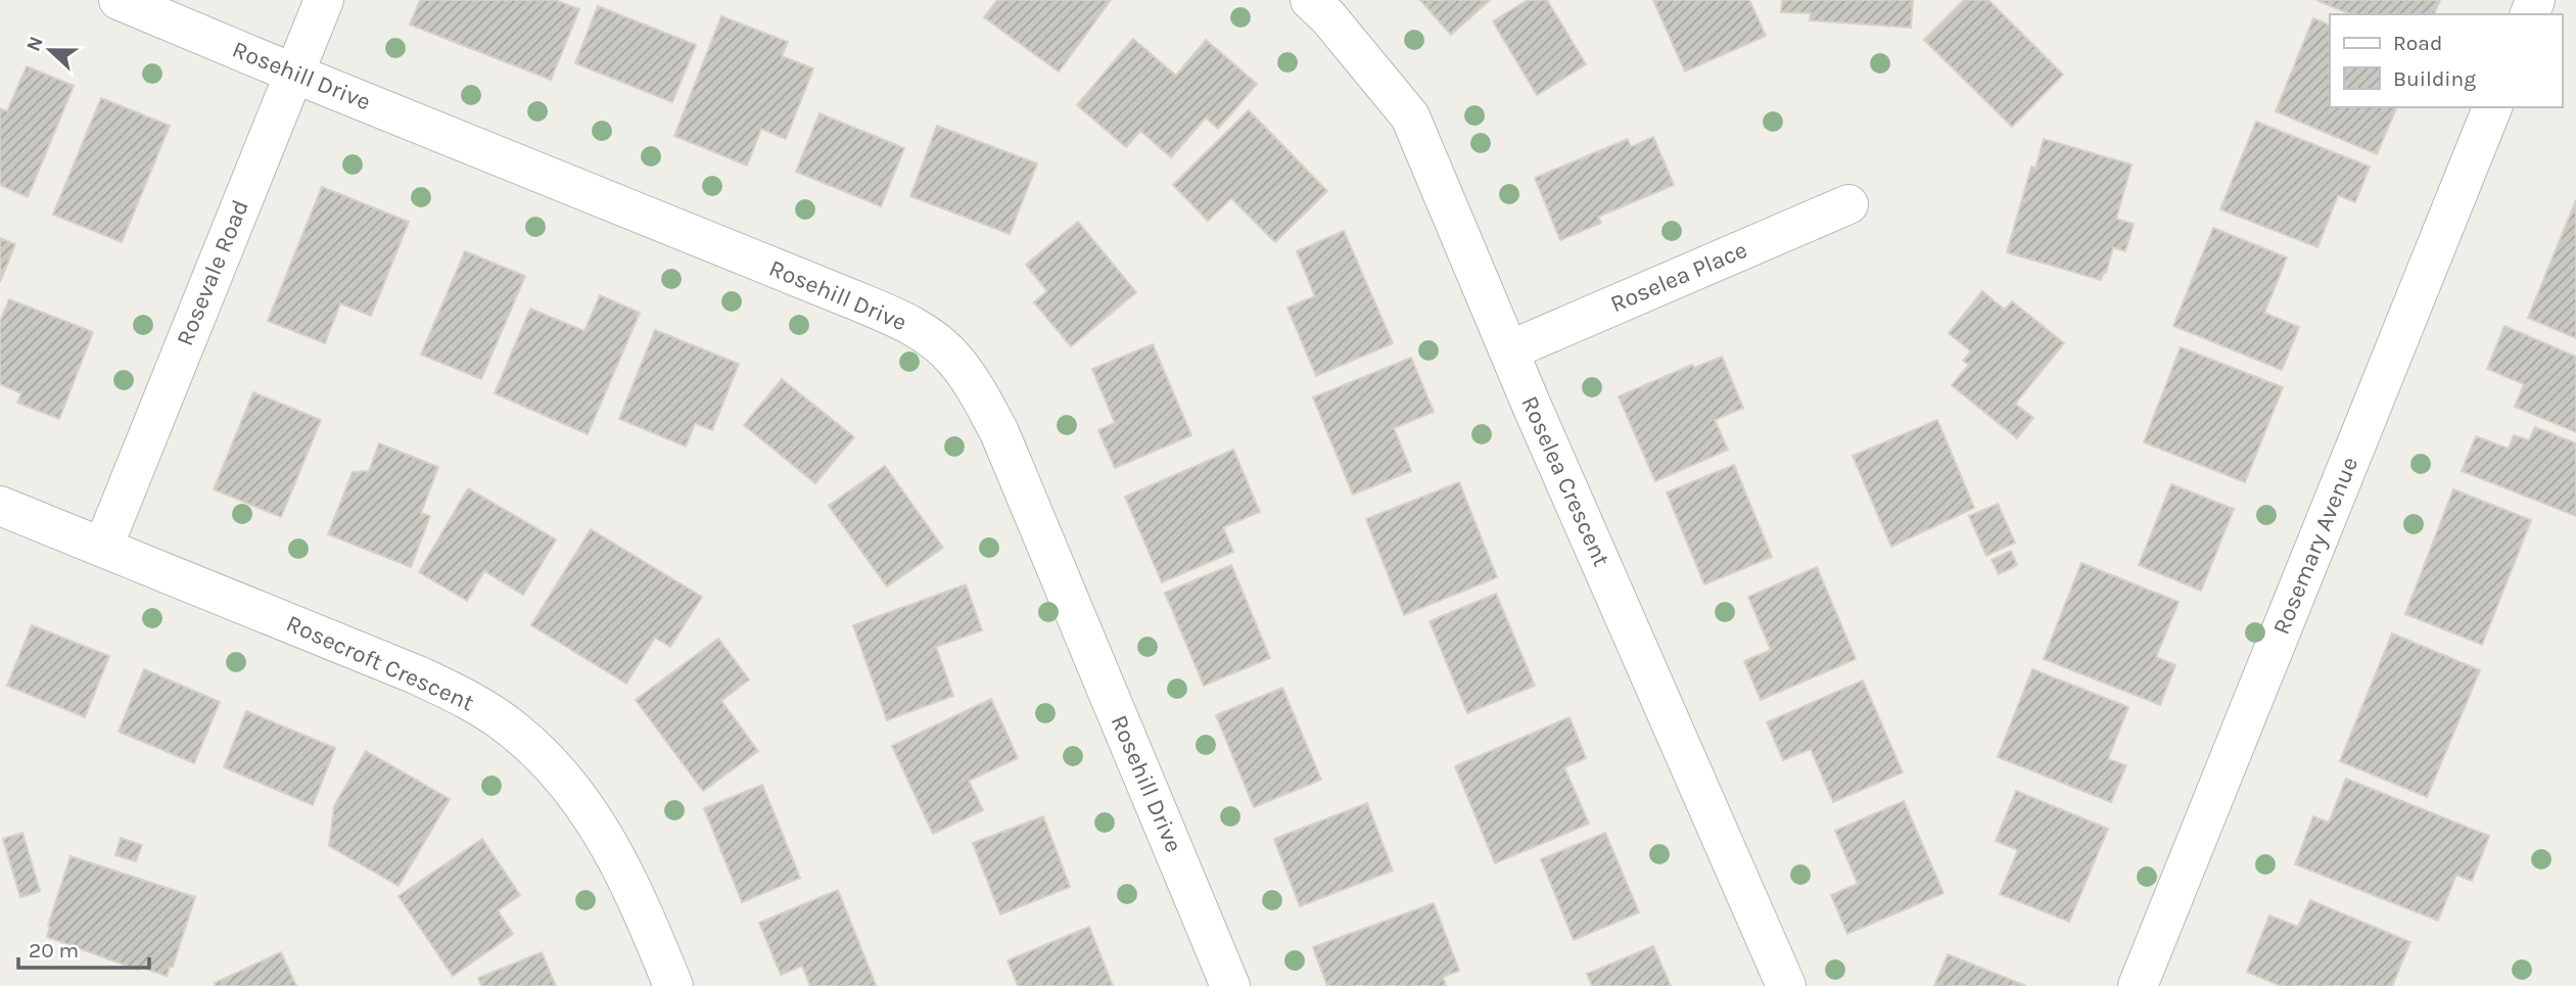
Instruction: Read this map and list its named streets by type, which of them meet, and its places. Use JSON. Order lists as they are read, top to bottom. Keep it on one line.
{"streets":{"street":["Rosehill Drive","Rosevale Road","Roselea Place","Roselea Crescent","Rosemary Avenue","Rosecroft Crescent"]},"crossings":[["Rosehill Drive","Rosevale Road"],["Rosevale Road","Rosecroft Crescent"],["Roselea Place","Roselea Crescent"]],"legend":["Road","Building"],"scale_bar":"20 m","north":"left"}
